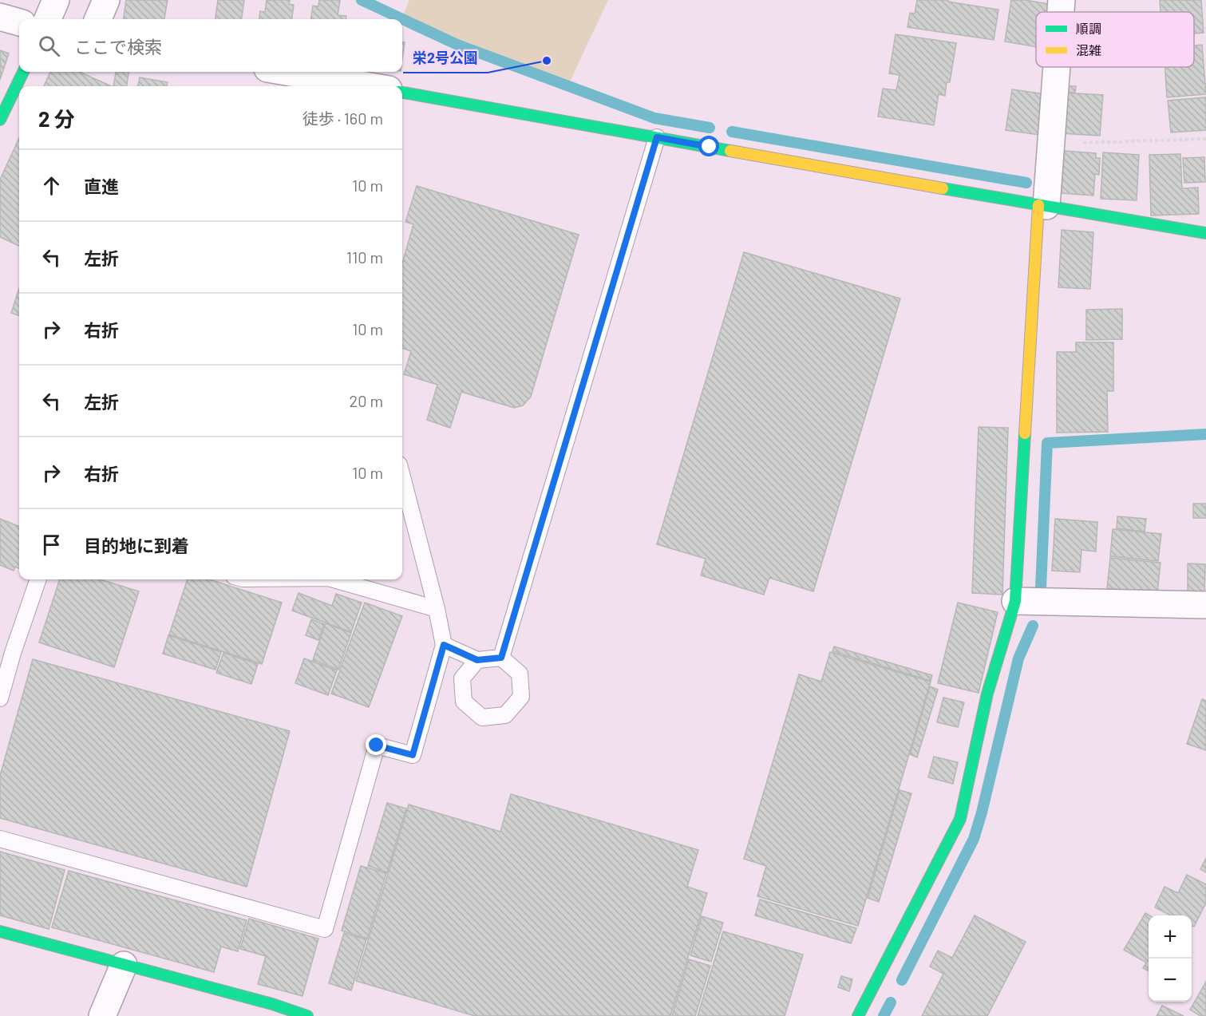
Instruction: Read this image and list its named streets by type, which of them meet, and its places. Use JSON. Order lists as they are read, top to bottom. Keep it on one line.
{"places":["栄2号公園"],"legend":["順調","混雑"],"page":{"search":"ここで検索","heading":["2 分","徒歩 · 160 m"],"list":[["直進","10 m"],["左折","110 m"],["右折","10 m"],["左折","20 m"],["右折","10 m"],"目的地に到着"],"map_buttons":["+","−"]}}
